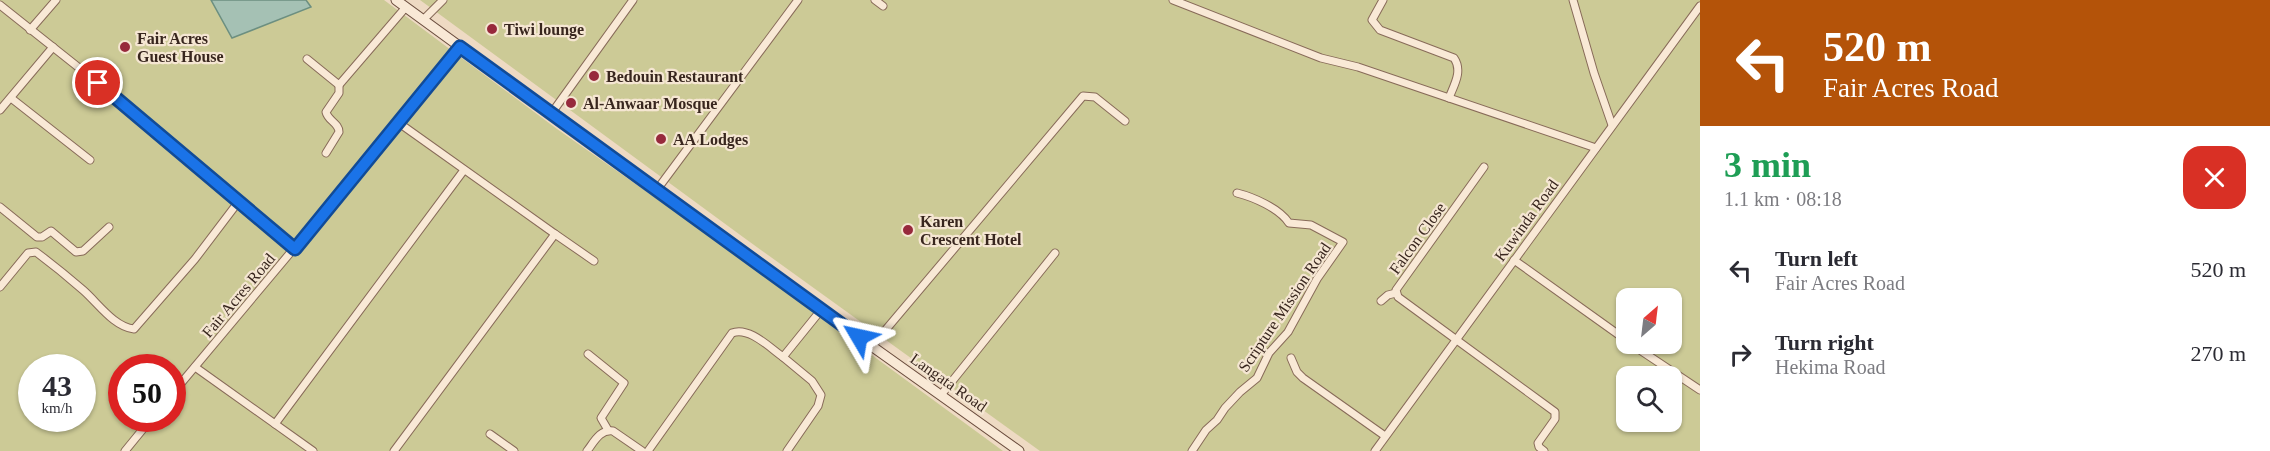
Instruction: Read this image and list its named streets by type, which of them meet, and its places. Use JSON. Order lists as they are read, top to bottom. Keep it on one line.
{"streets":{"main road":["Langata Road"],"street":["Kuwinda Road","Falcon Close","Fair Acres Road","Scripture Mission Road"]},"crossings":[["Kuwinda Road","Falcon Close"],["Fair Acres Road","Langata Road"]],"places":["Tiwi lounge","Fair Acres Guest House","Bedouin Restaurant","Al-Anwaar Mosque","AA Lodges","Karen Crescent Hotel"],"north":"top right","page":{"turn":["520 m","Fair Acres Road"],"heading":["3 min","1.1 km · 08:18"],"list":[{"name":"Turn left","note":"Fair Acres Road","value":"520 m"},{"name":"Turn right","note":"Hekima Road","value":"270 m"}],"speed":"43 km/h","limit":"50"}}
